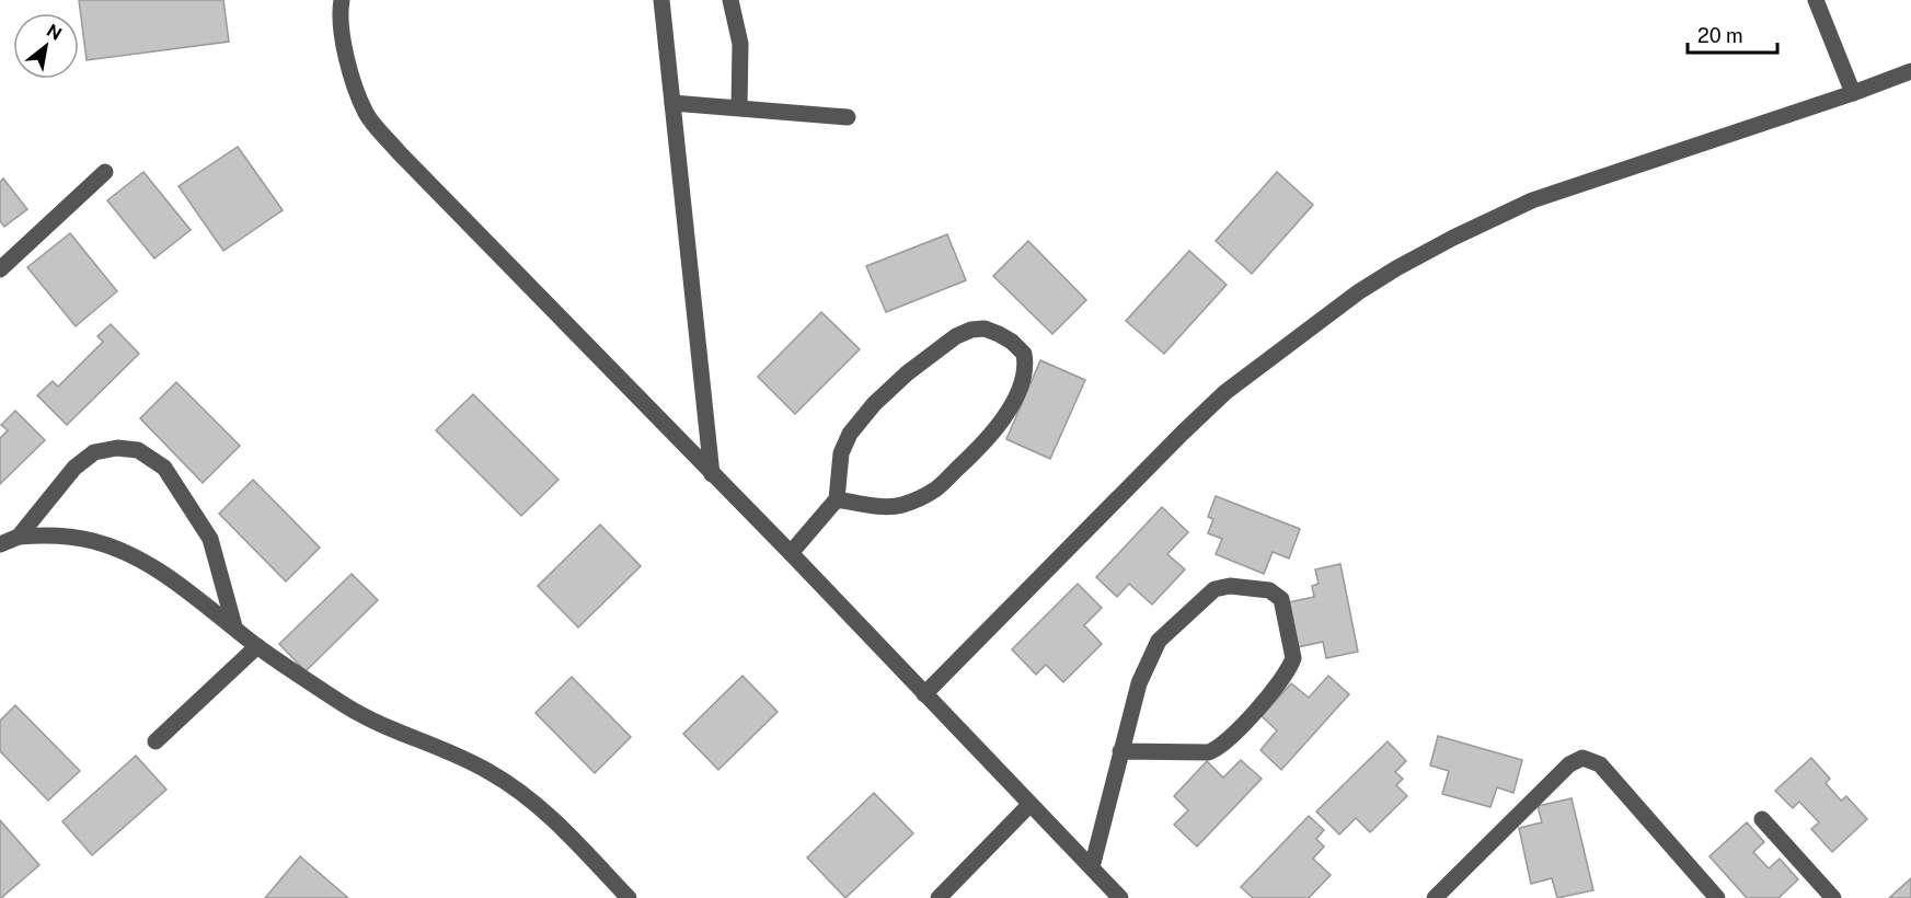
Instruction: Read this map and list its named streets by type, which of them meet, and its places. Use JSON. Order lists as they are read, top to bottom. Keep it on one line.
{"scale_bar":"20 m","north":"top right"}
